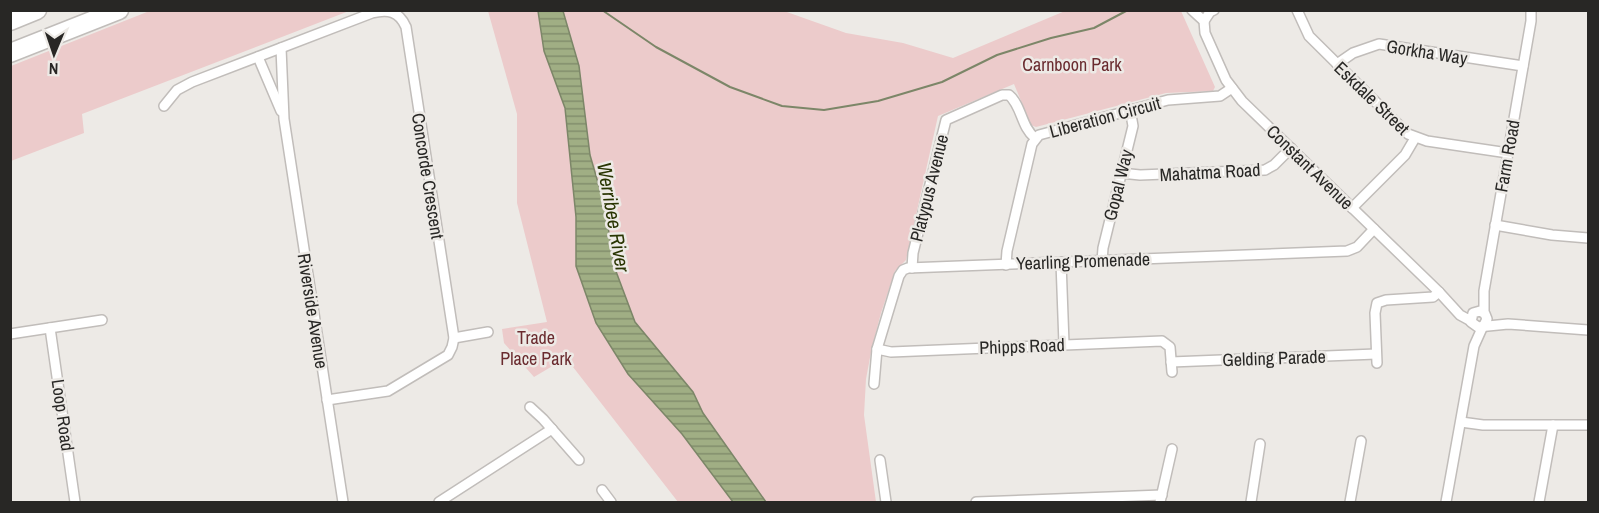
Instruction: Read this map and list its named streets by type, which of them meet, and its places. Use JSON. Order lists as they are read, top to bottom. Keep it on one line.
{"streets":{"street":["Gorkha Way","Eskdale Street","Liberation Circuit","Farm Road","Constant Avenue","Mahatma Road","Concorde Crescent","Gopal Way","Platypus Avenue","Yearling Promenade","Riverside Avenue","Phipps Road","Gelding Parade","Loop Road"]},"crossings":[["Gorkha Way","Eskdale Street"],["Gorkha Way","Farm Road"],["Eskdale Street","Farm Road"],["Liberation Circuit","Constant Avenue"],["Liberation Circuit","Gopal Way"],["Liberation Circuit","Platypus Avenue"],["Liberation Circuit","Yearling Promenade"],["Farm Road","Constant Avenue"],["Constant Avenue","Mahatma Road"],["Constant Avenue","Yearling Promenade"],["Constant Avenue","Gelding Parade"],["Mahatma Road","Gopal Way"],["Concorde Crescent","Riverside Avenue"],["Gopal Way","Yearling Promenade"],["Platypus Avenue","Yearling Promenade"],["Phipps Road","Gelding Parade"]],"water":["Werribee River"],"parks":["Carnboon Park","Trade Place Park"],"north":"bottom"}
